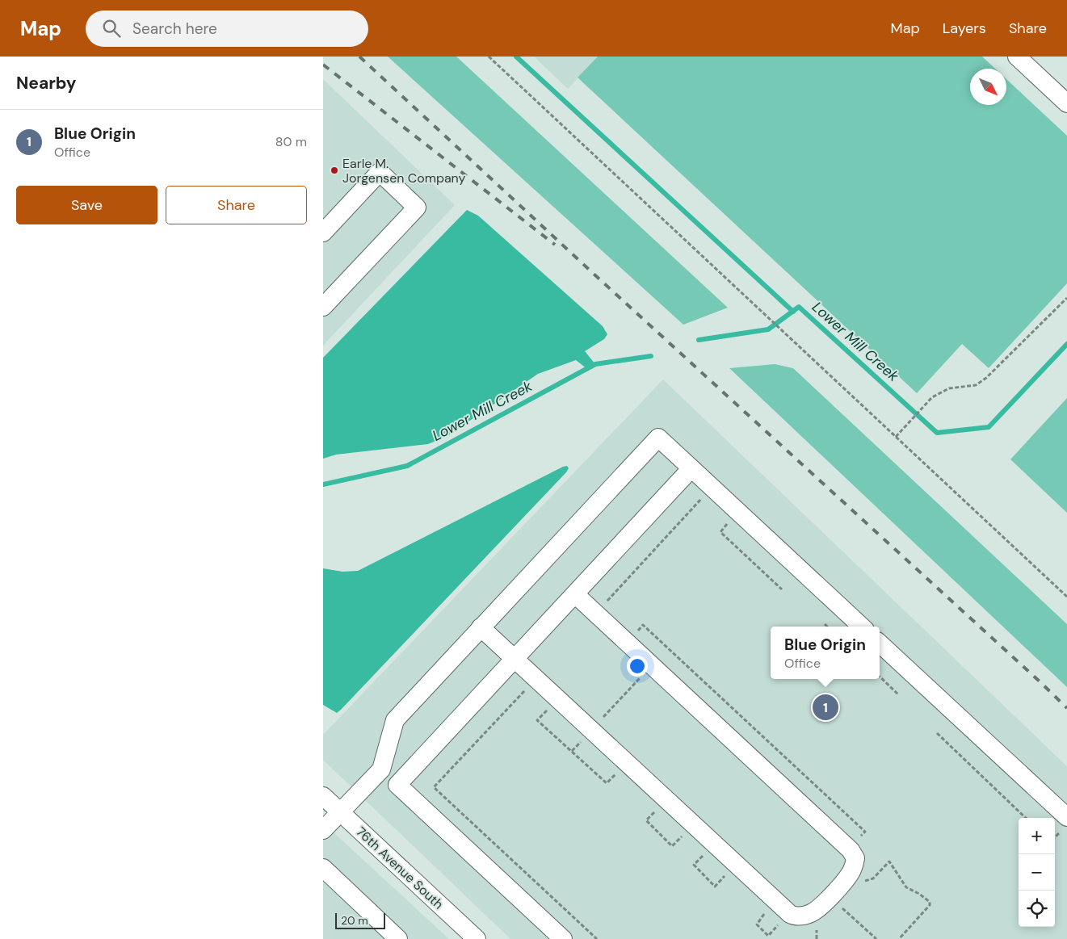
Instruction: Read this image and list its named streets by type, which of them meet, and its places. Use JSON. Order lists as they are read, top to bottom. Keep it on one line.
{"streets":{"street":["76th Avenue South"]},"water":["Lower Mill Creek"],"places":["Earle M. Jorgensen Company"],"scale_bar":"20 m","north":"bottom right","page":{"header":"Map","search":"Search here","nav":["Map","Layers","Share"],"heading":"Nearby","list":[{"mark":"1","name":"Blue Origin","note":"Office","value":"80 m"}],"buttons":["Save","Share"],"popup":["Blue Origin","Office"],"pins":"1","map_buttons":["+","−"],"scale":"20 m"}}
